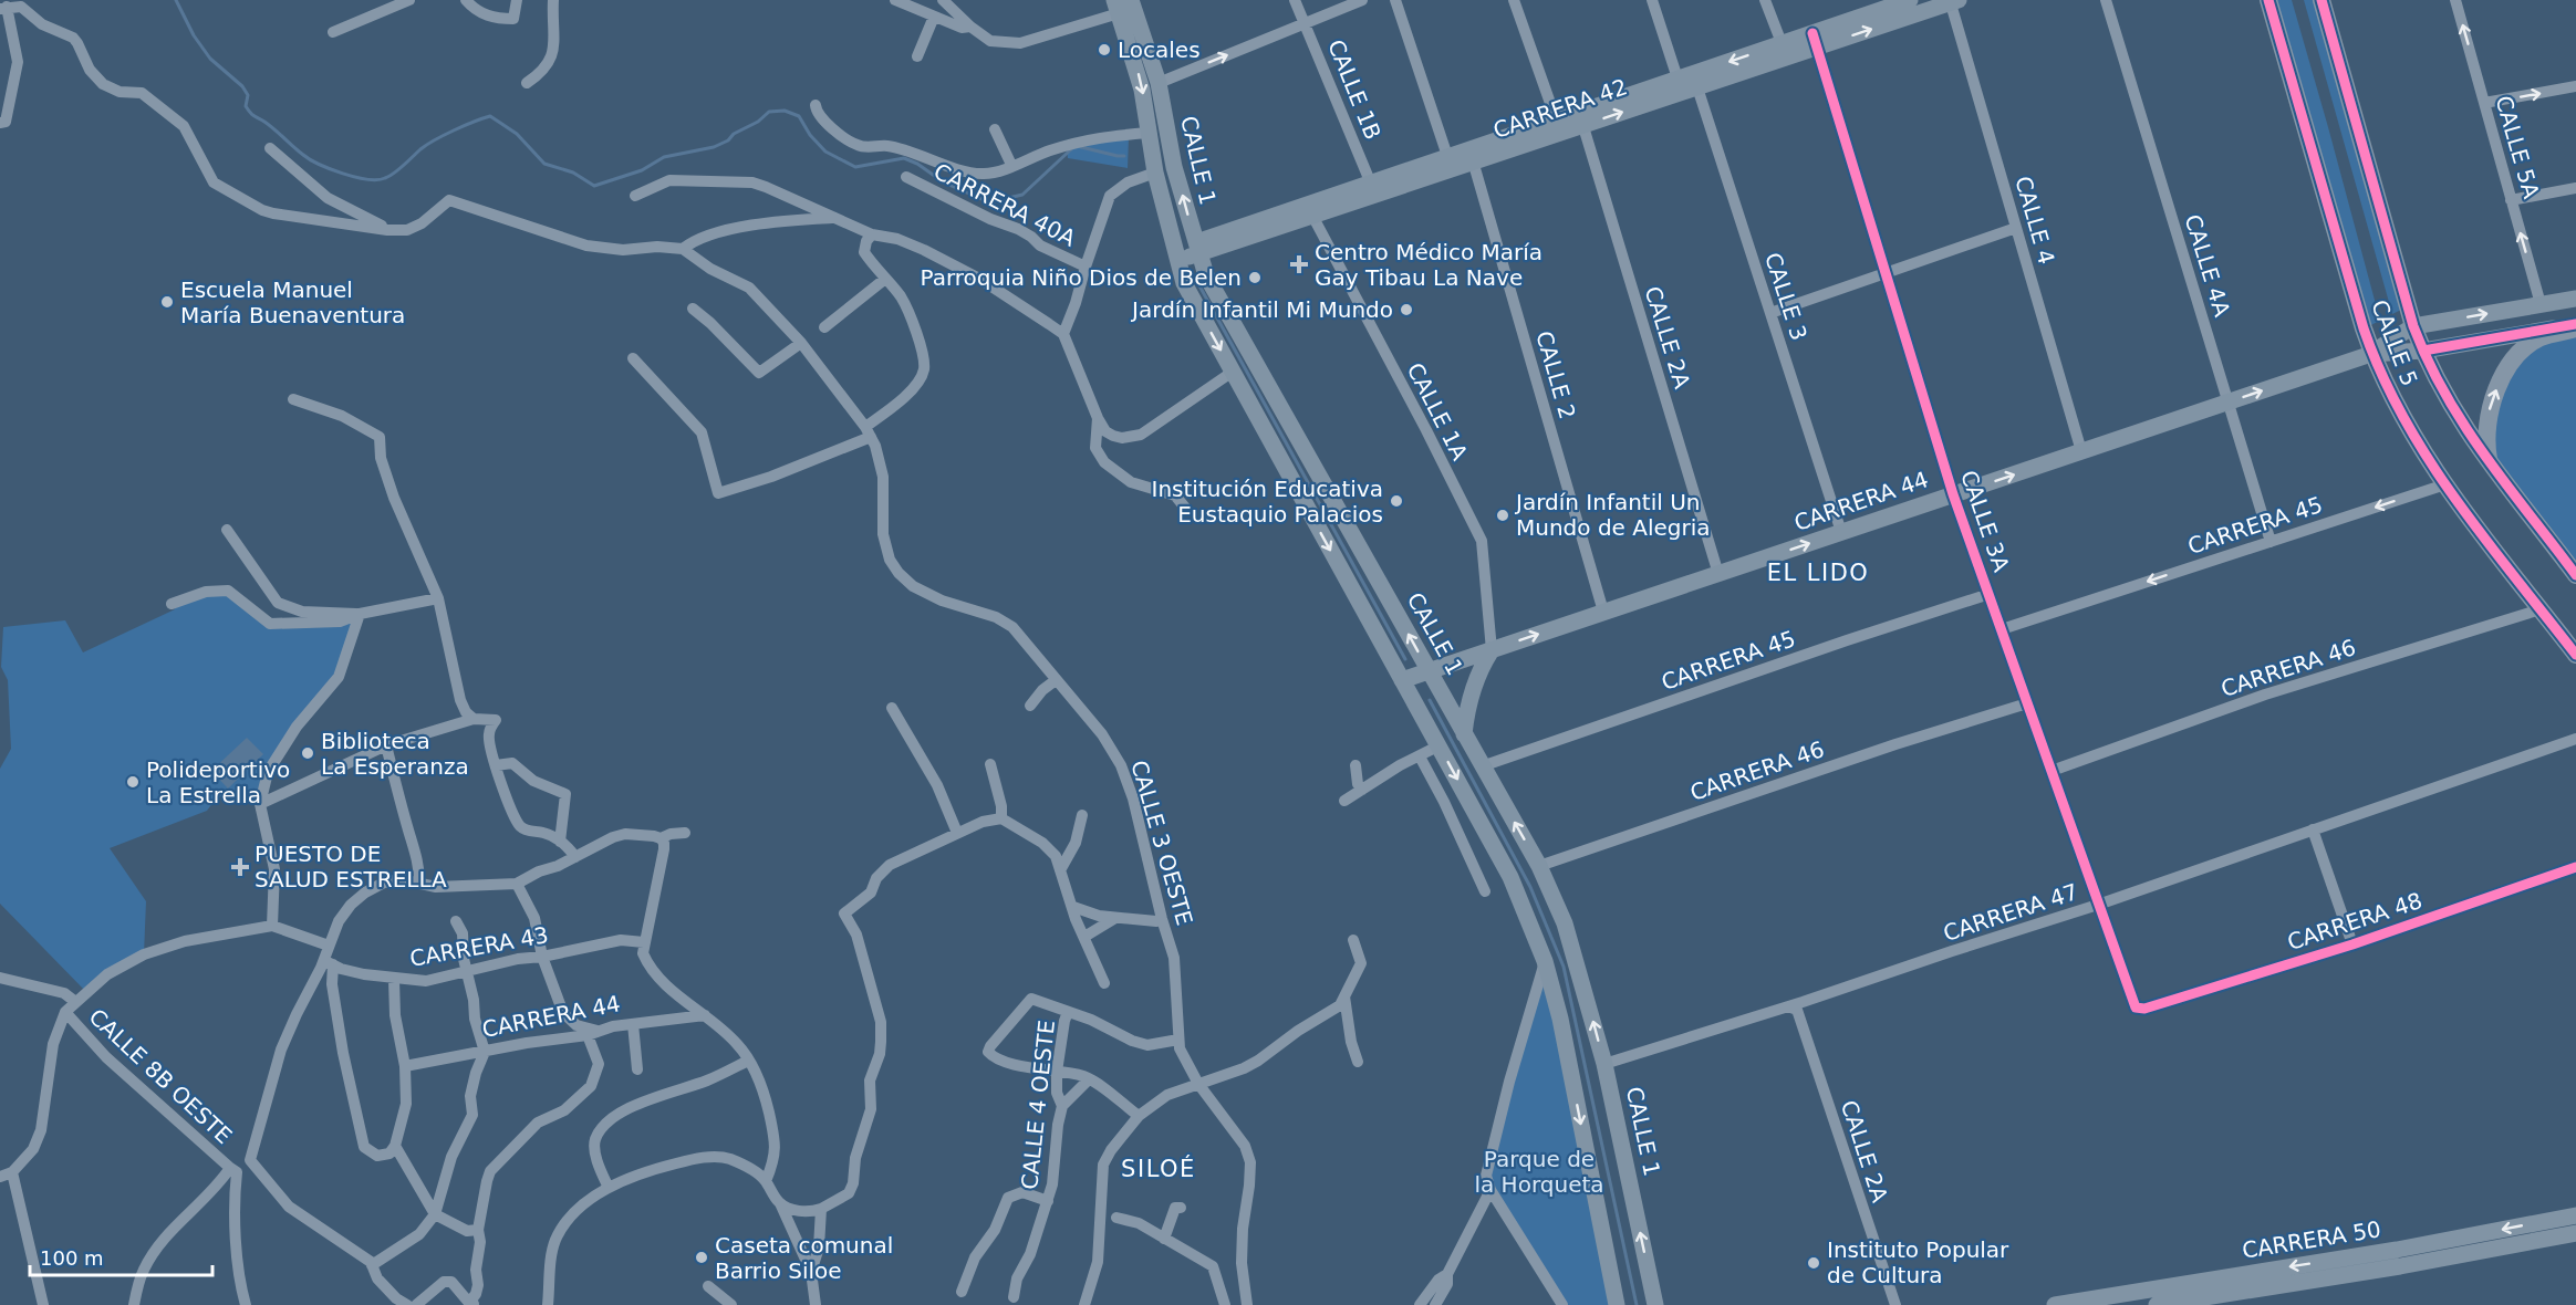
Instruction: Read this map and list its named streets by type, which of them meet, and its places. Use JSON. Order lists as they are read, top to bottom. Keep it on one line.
{"streets":{"main road":["CARRERA 42","CALLE 1","CALLE 5","CARRERA 44","CARRERA 50"],"street":["CALLE 1B","CALLE 5A","CARRERA 40A","CALLE 4","CALLE 4A","CALLE 3","CALLE 2A","CALLE 2","CALLE 1A","CALLE 3A","CARRERA 45","CARRERA 46","CALLE 3 OESTE","CARRERA 47","CARRERA 48","CARRERA 43","CALLE 8B OESTE","CALLE 4 OESTE"]},"crossings":[["CALLE 1B","CARRERA 42"],["CARRERA 42","CALLE 1"],["CARRERA 42","CALLE 4"],["CARRERA 42","CALLE 3"],["CARRERA 42","CALLE 2A"],["CARRERA 42","CALLE 2"],["CARRERA 42","CALLE 1A"],["CARRERA 42","CALLE 3A"],["CALLE 5A","CARRERA 44"],["CALLE 1","CARRERA 44"],["CALLE 1","CARRERA 45"],["CALLE 1","CARRERA 46"],["CALLE 1","CARRERA 47"],["CALLE 4","CARRERA 44"],["CALLE 4A","CARRERA 44"],["CALLE 4A","CARRERA 45"],["CALLE 3","CARRERA 44"],["CALLE 2A","CARRERA 44"],["CALLE 2A","CARRERA 47"],["CALLE 5","CARRERA 44"],["CALLE 5","CARRERA 45"],["CALLE 5","CARRERA 46"],["CALLE 2","CARRERA 44"],["CALLE 1A","CARRERA 44"],["CARRERA 44","CALLE 3A"],["CALLE 3A","CARRERA 45"],["CALLE 3A","CARRERA 46"],["CALLE 3A","CARRERA 47"],["CALLE 3A","CARRERA 48"]],"one_way":["CALLE 5A","CARRERA 44","CARRERA 45"],"districts":["EL LIDO","SILOÉ"],"parks":["Parque de la Horqueta"],"places":{"other":["Locales","Parroquia Niño Dios de Belen","Escuela Manuel María Buenaventura","Jardín Infantil Mi Mundo","Institución Educativa Eustaquio Palacios","Jardín Infantil Un Mundo de Alegria","Biblioteca La Esperanza","Polideportivo La Estrella","Caseta comunal Barrio Siloe","Instituto Popular de Cultura"],"health":["Centro Médico María Gay Tibau La Nave","PUESTO DE SALUD ESTRELLA"]},"scale_bar":"100 m"}
